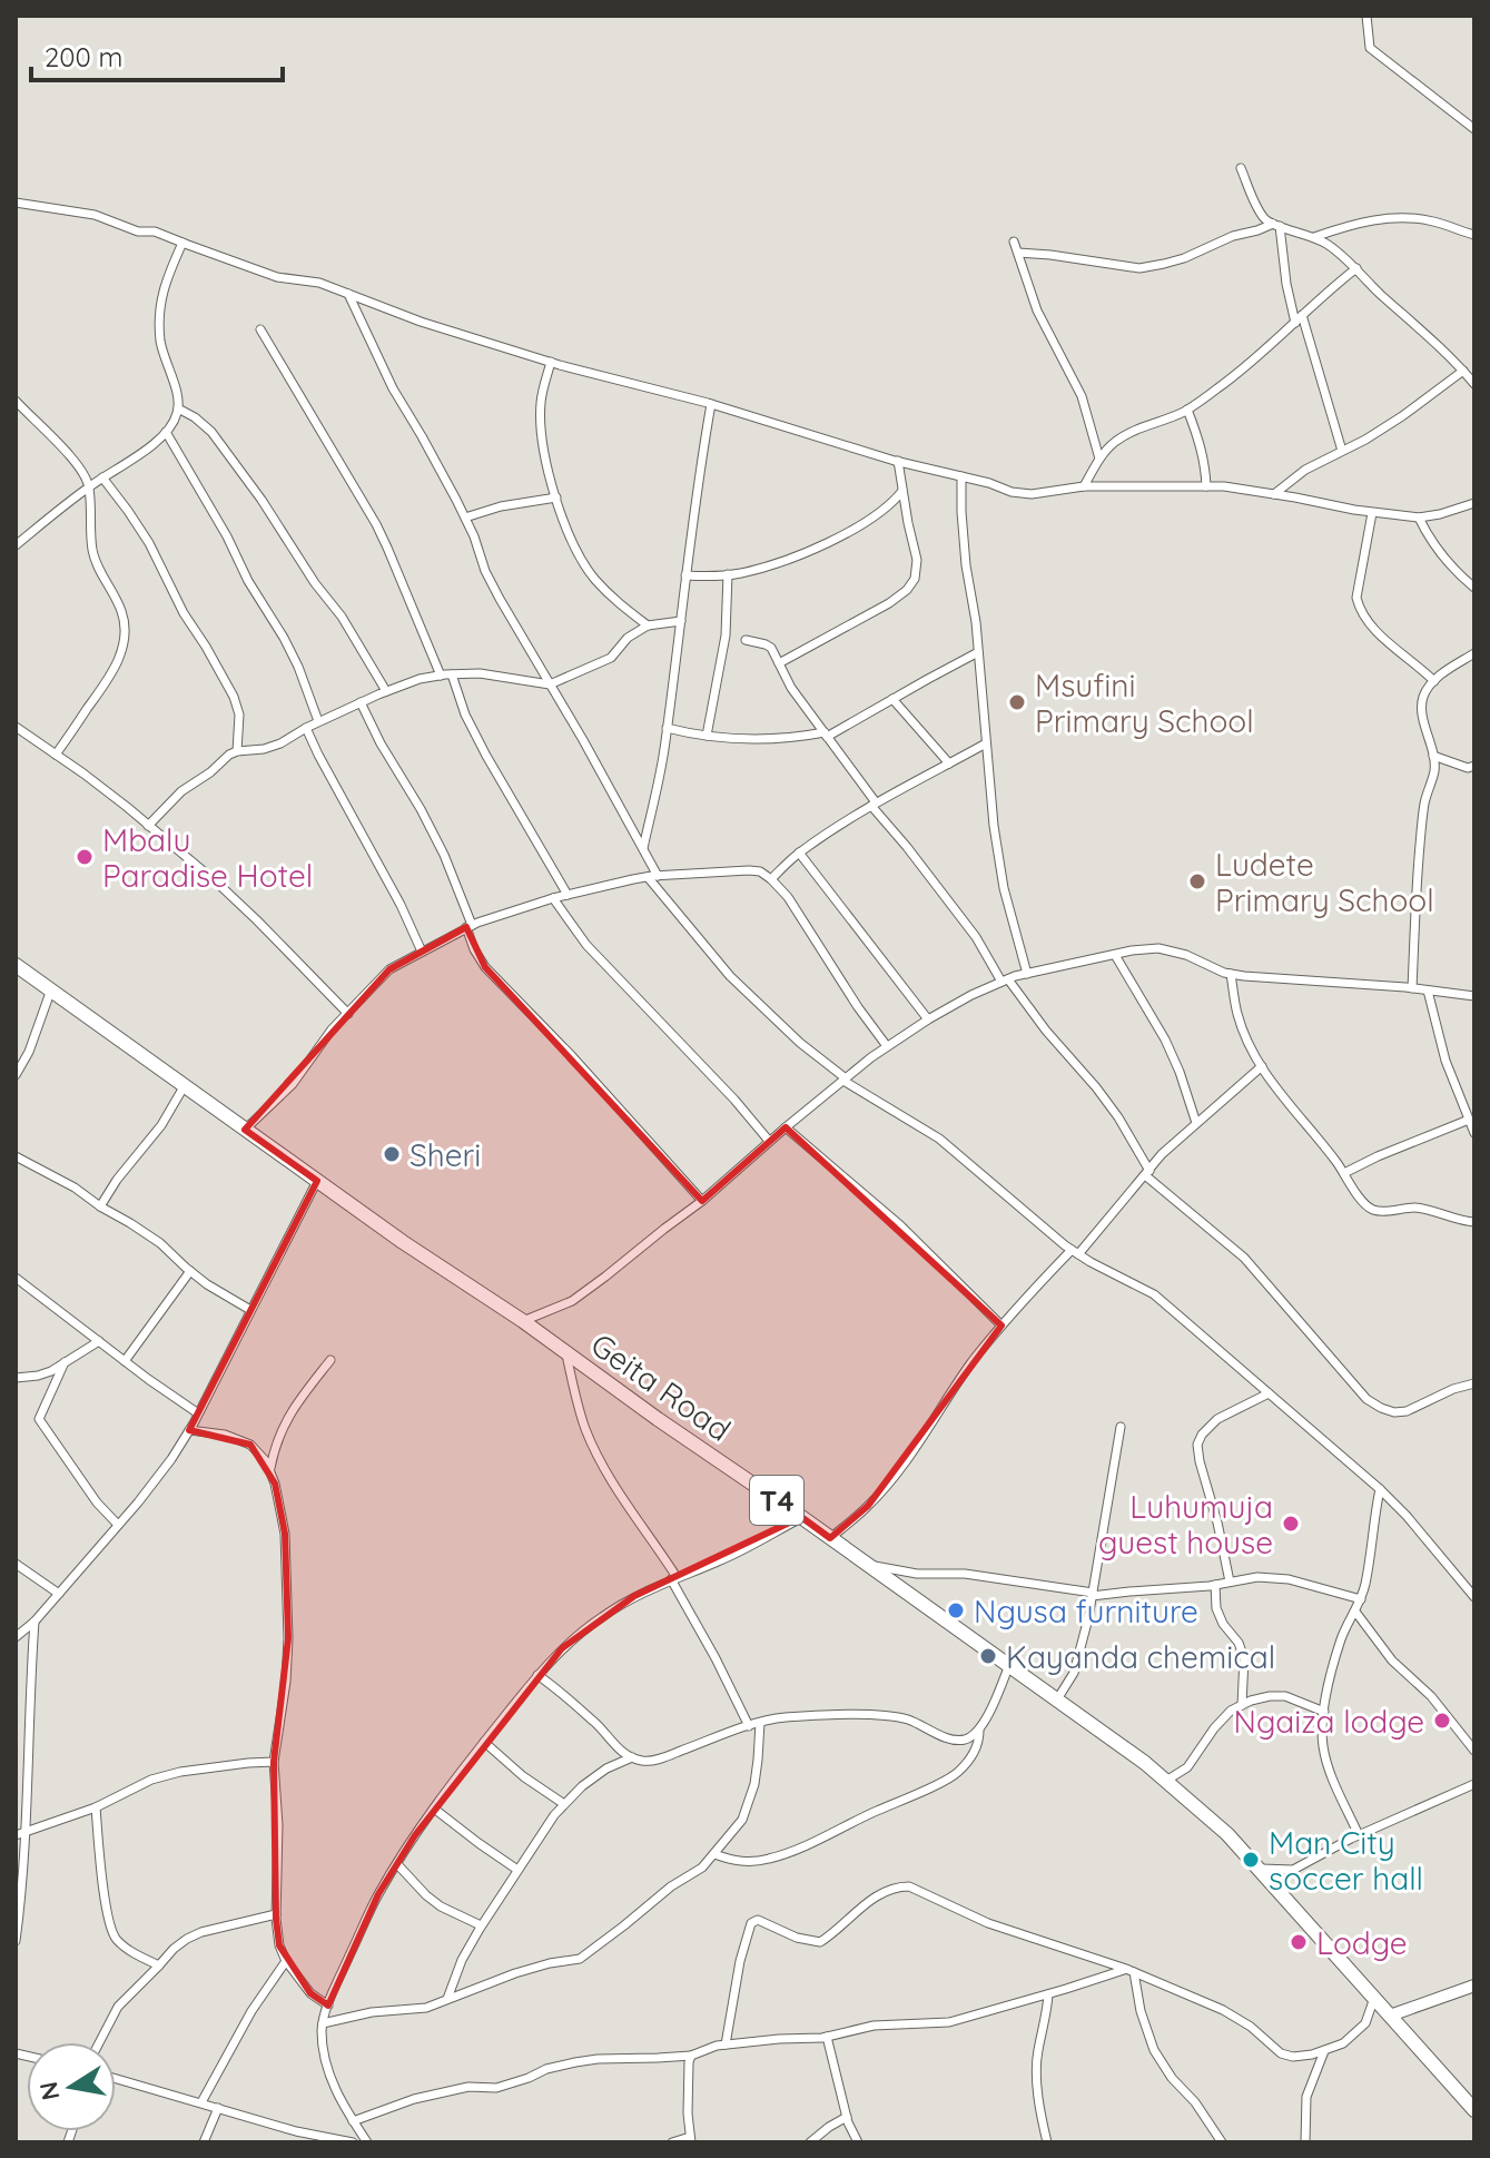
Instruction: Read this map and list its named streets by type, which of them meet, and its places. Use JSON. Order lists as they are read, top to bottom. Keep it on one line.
{"streets":{"highway":["Geita Road","T4"]},"places":["Msufini Primary School","Mbalu Paradise Hotel","Ludete Primary School","Sheri","Luhumuja guest house","Ngusa furniture","Kayanda chemical","Ngaiza lodge","Man City soccer hall","Lodge"],"scale_bar":"200 m","north":"left"}
